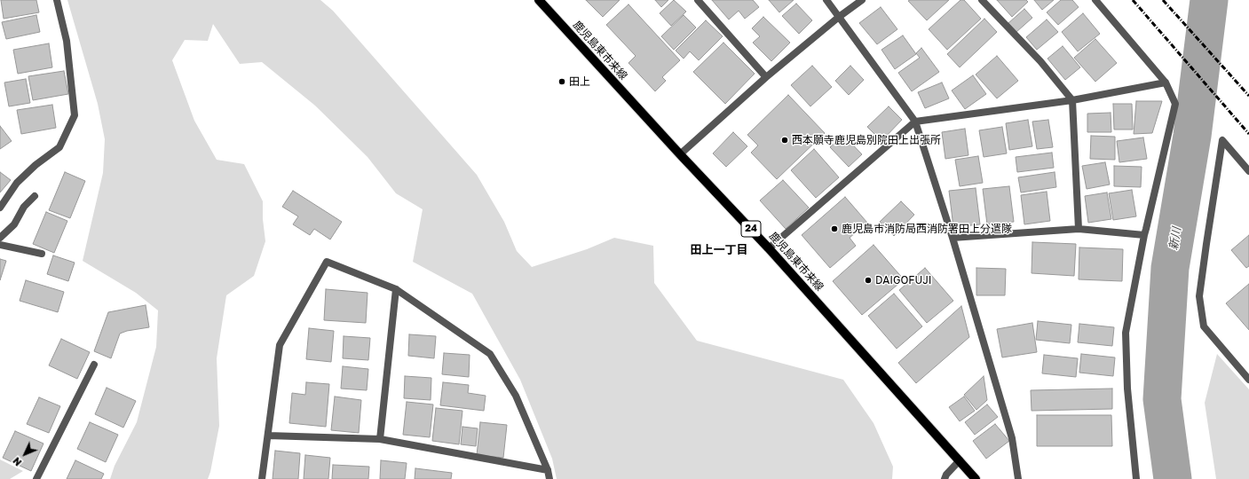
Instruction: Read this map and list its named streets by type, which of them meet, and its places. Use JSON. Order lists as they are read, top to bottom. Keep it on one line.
{"streets":{"main road":["鹿児島東市来線","24"]},"districts":["田上一丁目"],"water":["新川"],"places":["田上","西本願寺鹿児島別院田上出張所","鹿児島市消防局西消防署田上分遣隊","DAIGOFUJI"],"north":"bottom left"}
